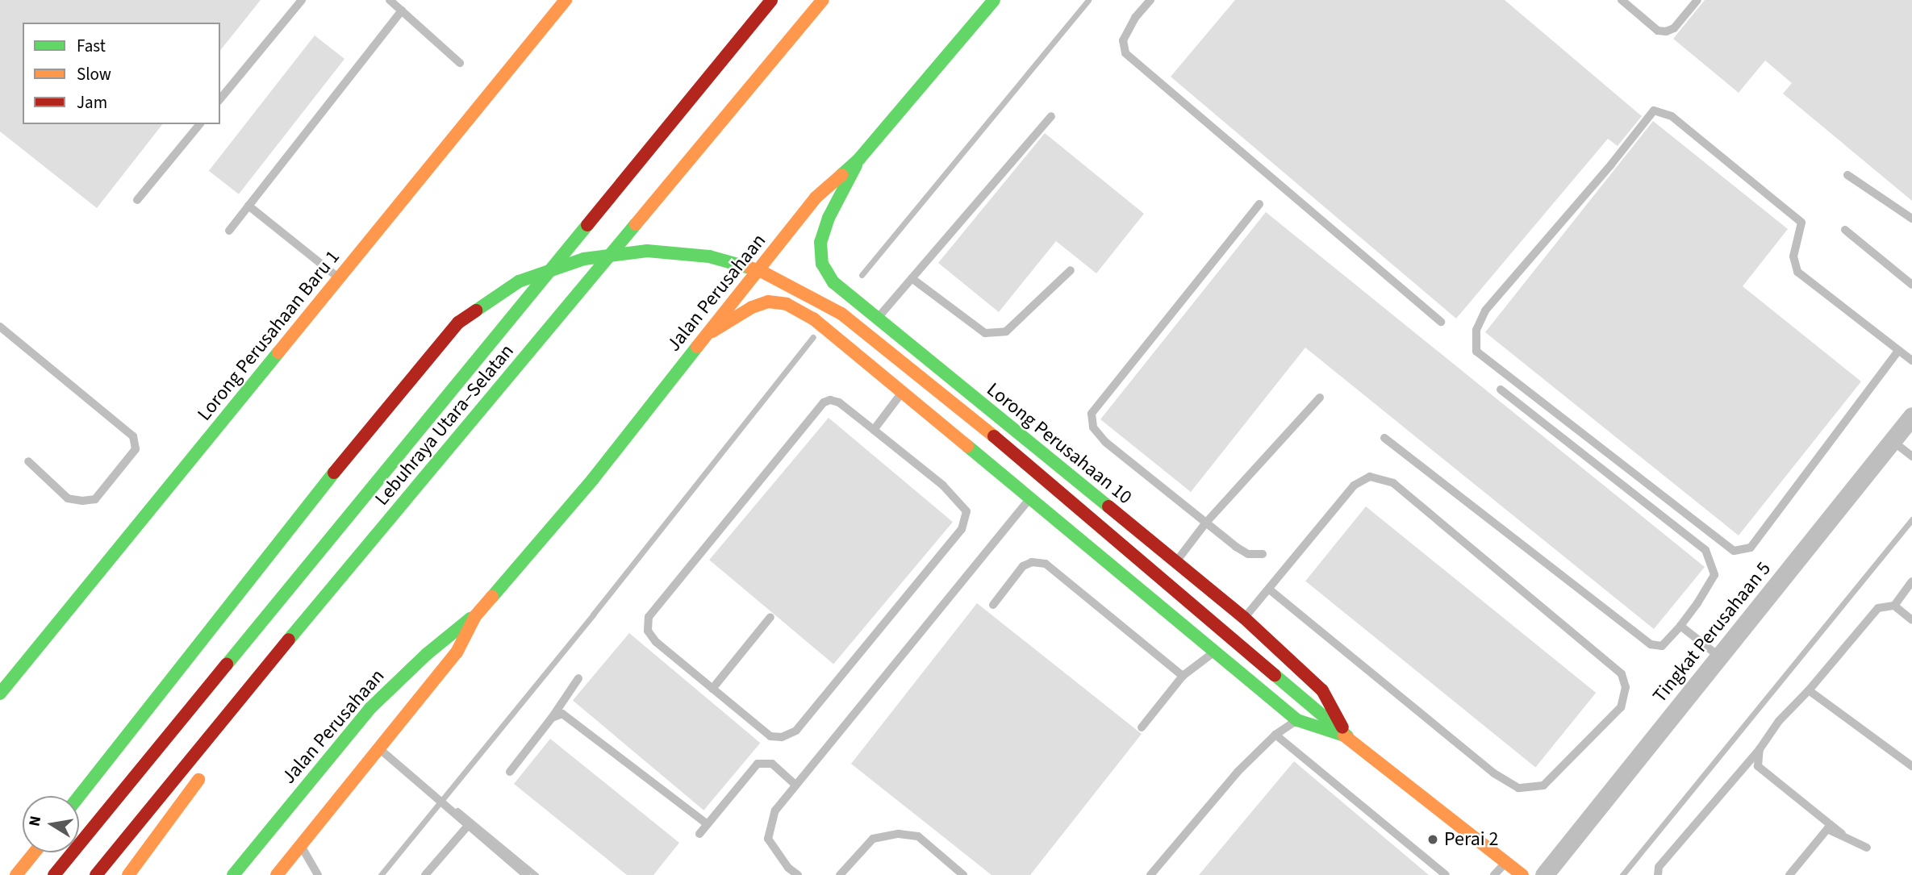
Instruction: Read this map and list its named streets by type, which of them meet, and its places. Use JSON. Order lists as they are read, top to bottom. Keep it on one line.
{"streets":{"main road":["Jalan Perusahaan","Lorong Perusahaan Baru 1","Lebuhraya Utara–Selatan","Lorong Perusahaan 10"],"street":["Tingkat Perusahaan 5"]},"crossings":[["Jalan Perusahaan","Lorong Perusahaan 10"]],"places":["Perai 2"],"legend":["Fast","Slow","Jam"],"north":"left"}
